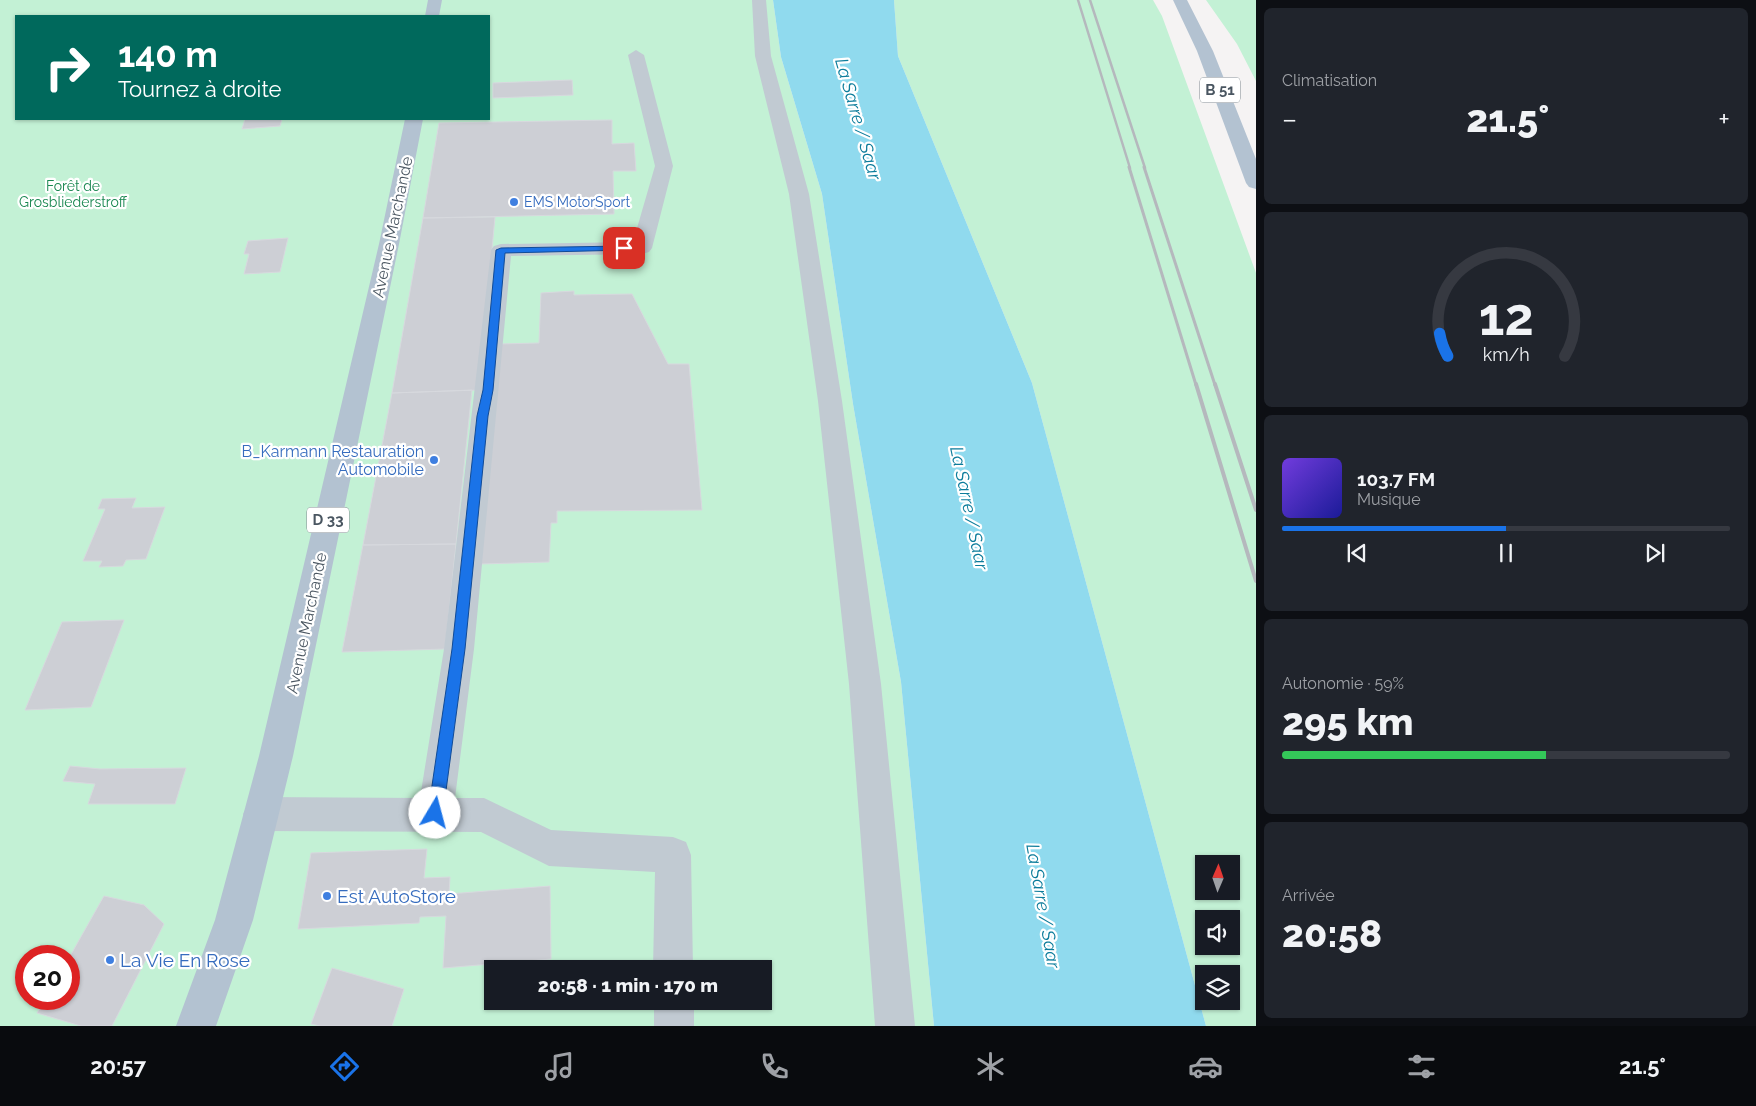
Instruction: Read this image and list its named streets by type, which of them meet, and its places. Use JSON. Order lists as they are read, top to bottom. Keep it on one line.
{"streets":{"main road":["B 51","Avenue Marchande","D 33"]},"water":["La Sarre / Saar"],"parks":["Forêt de Grosbliederstroff"],"places":["EMS MotorSport","B_Karmann Restauration Automobile","Est AutoStore","La Vie En Rose"],"north":"top","page":{"tile":["Climatisation",["Autonomie · 59%","295 km"],["Arrivée","20:58"]],"turn":["140 m","Tournez à droite"],"heat":["−","21.5°","+"],"song":["103.7 FM","Musique"],"limit":"20","trip":"20:58 · 1 min · 170 m","tabs":["20:57","21.5°"],"gauge":["12","km/h"]}}
